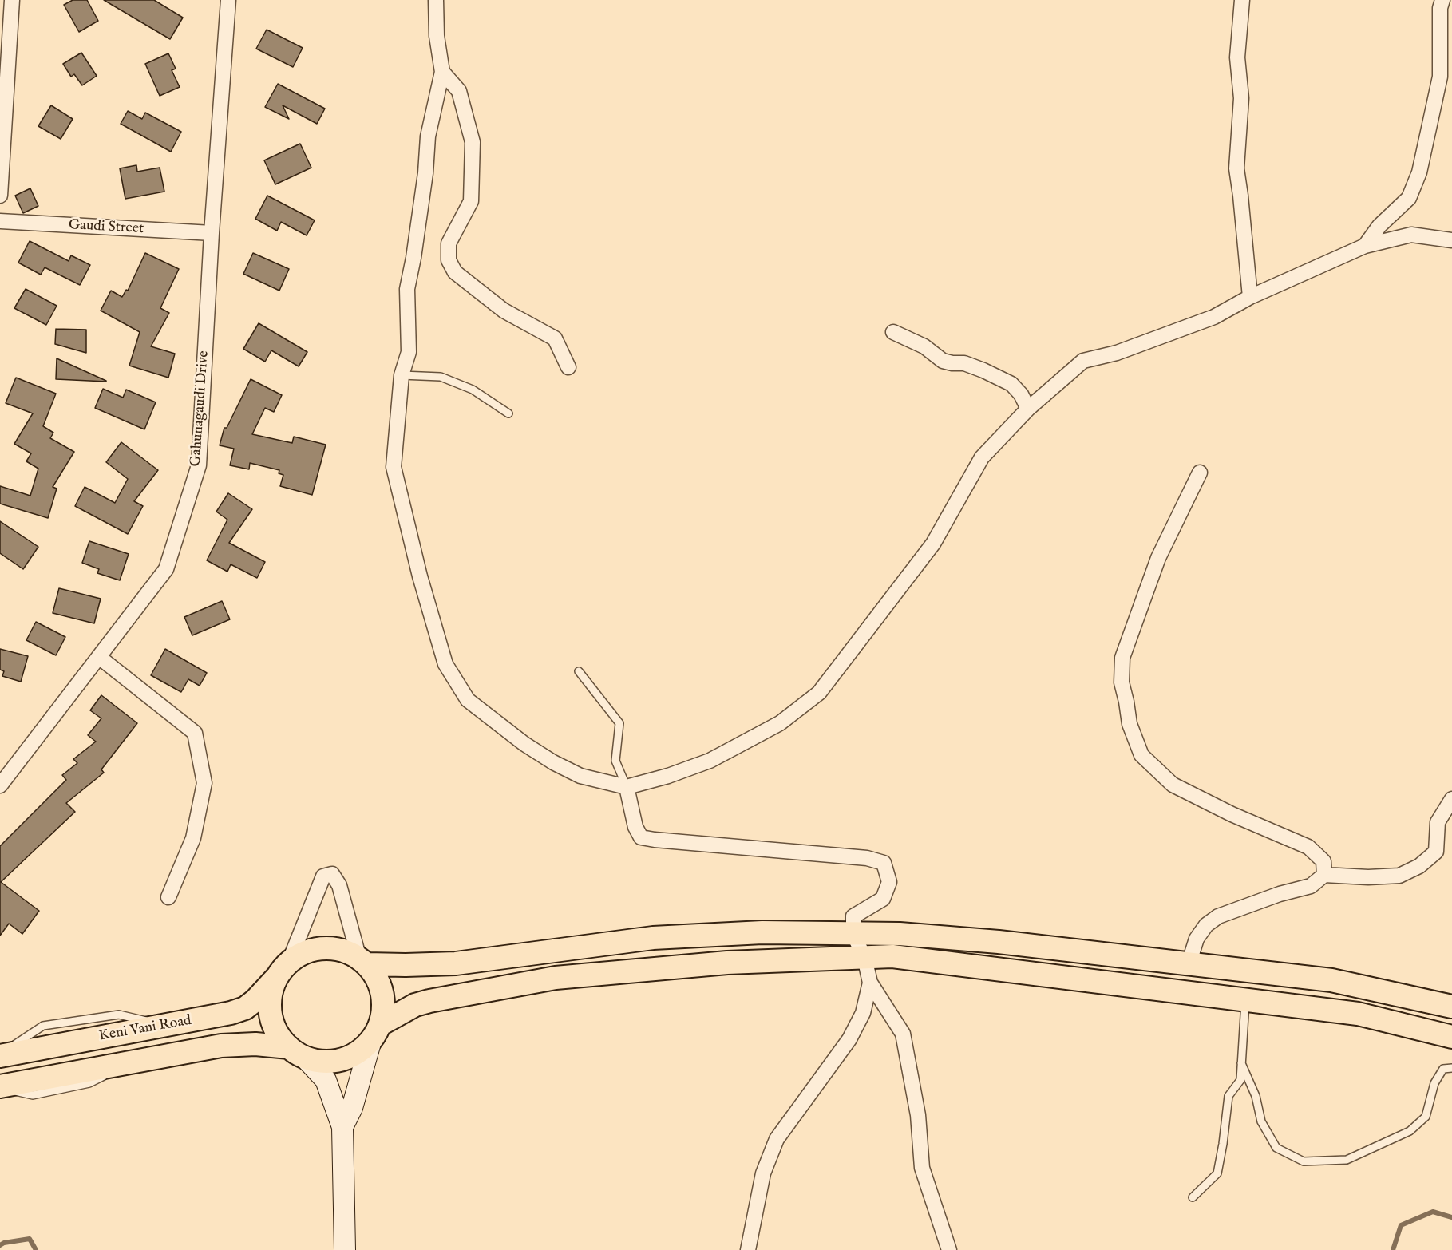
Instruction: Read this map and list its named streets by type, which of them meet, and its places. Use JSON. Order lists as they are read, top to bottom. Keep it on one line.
{"streets":{"main road":["Keni Vani Road"],"street":["Gaudi Street","Gahunagaudi Drive"]},"crossings":[["Gaudi Street","Gahunagaudi Drive"]]}
